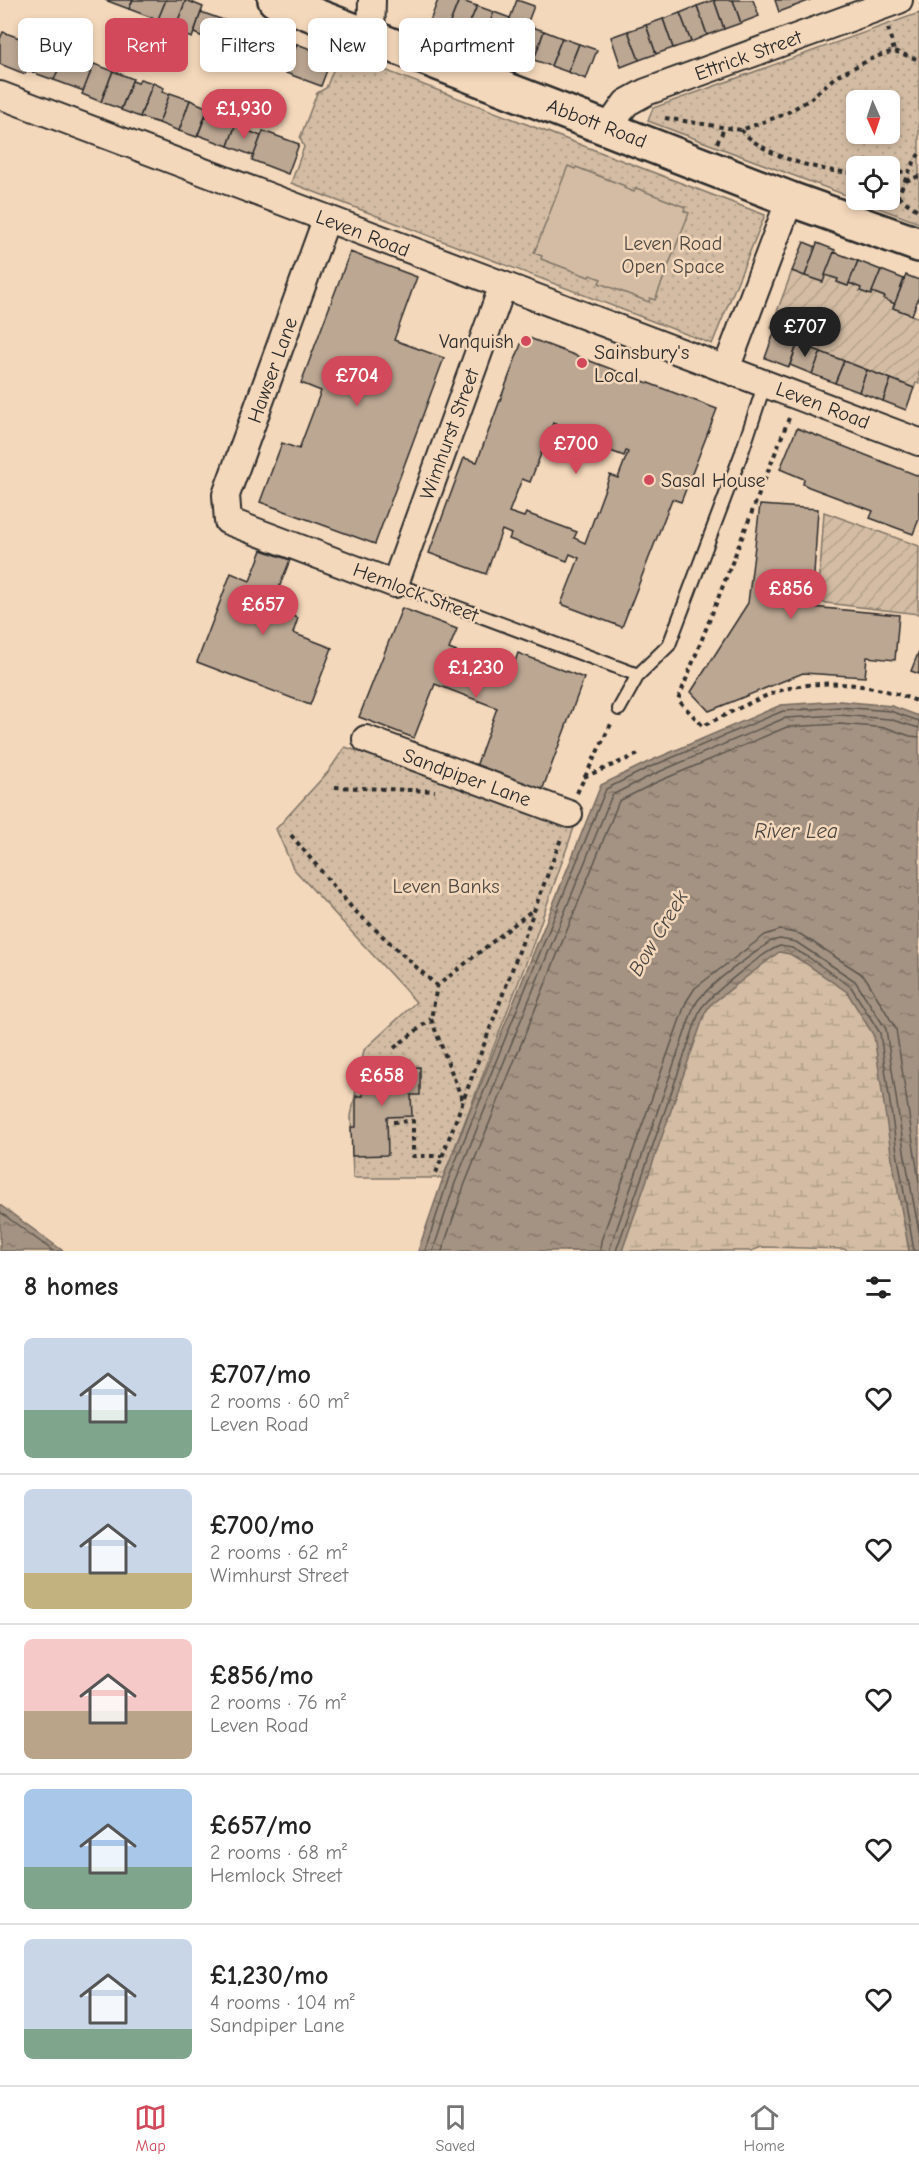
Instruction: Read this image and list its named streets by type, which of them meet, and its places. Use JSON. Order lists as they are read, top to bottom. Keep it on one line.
{"streets":{"main road":["Abbott Road"],"street":["Ettrick Street","Leven Road","Hawser Lane","Wimhurst Street","Hemlock Street","Sandpiper Lane"]},"crossings":[["Ettrick Street","Abbott Road"],["Leven Road","Hawser Lane"],["Leven Road","Wimhurst Street"],["Hawser Lane","Hemlock Street"],["Wimhurst Street","Hemlock Street"]],"water":["River Lea","Bow Creek"],"parks":["Leven Road Open Space","Leven Banks"],"places":["Vanquish","Sainsbury's Local","Sasal House"],"north":"bottom","page":{"chip":["Buy","Rent","Filters","New","Apartment"],"price":["£1,930","£707","£704","£700","£856","£657","£1,230","£658"],"heading":"8 homes","list":[{"name":"£707/mo","note":"2 rooms · 60 m² · Leven Road"},{"name":"£700/mo","note":"2 rooms · 62 m² · Wimhurst Street"},{"name":"£856/mo","note":"2 rooms · 76 m² · Leven Road"},{"name":"£657/mo","note":"2 rooms · 68 m² · Hemlock Street"},{"name":"£1,230/mo","note":"4 rooms · 104 m² · Sandpiper Lane"}],"tabs":["Map","Saved","Home"]}}
